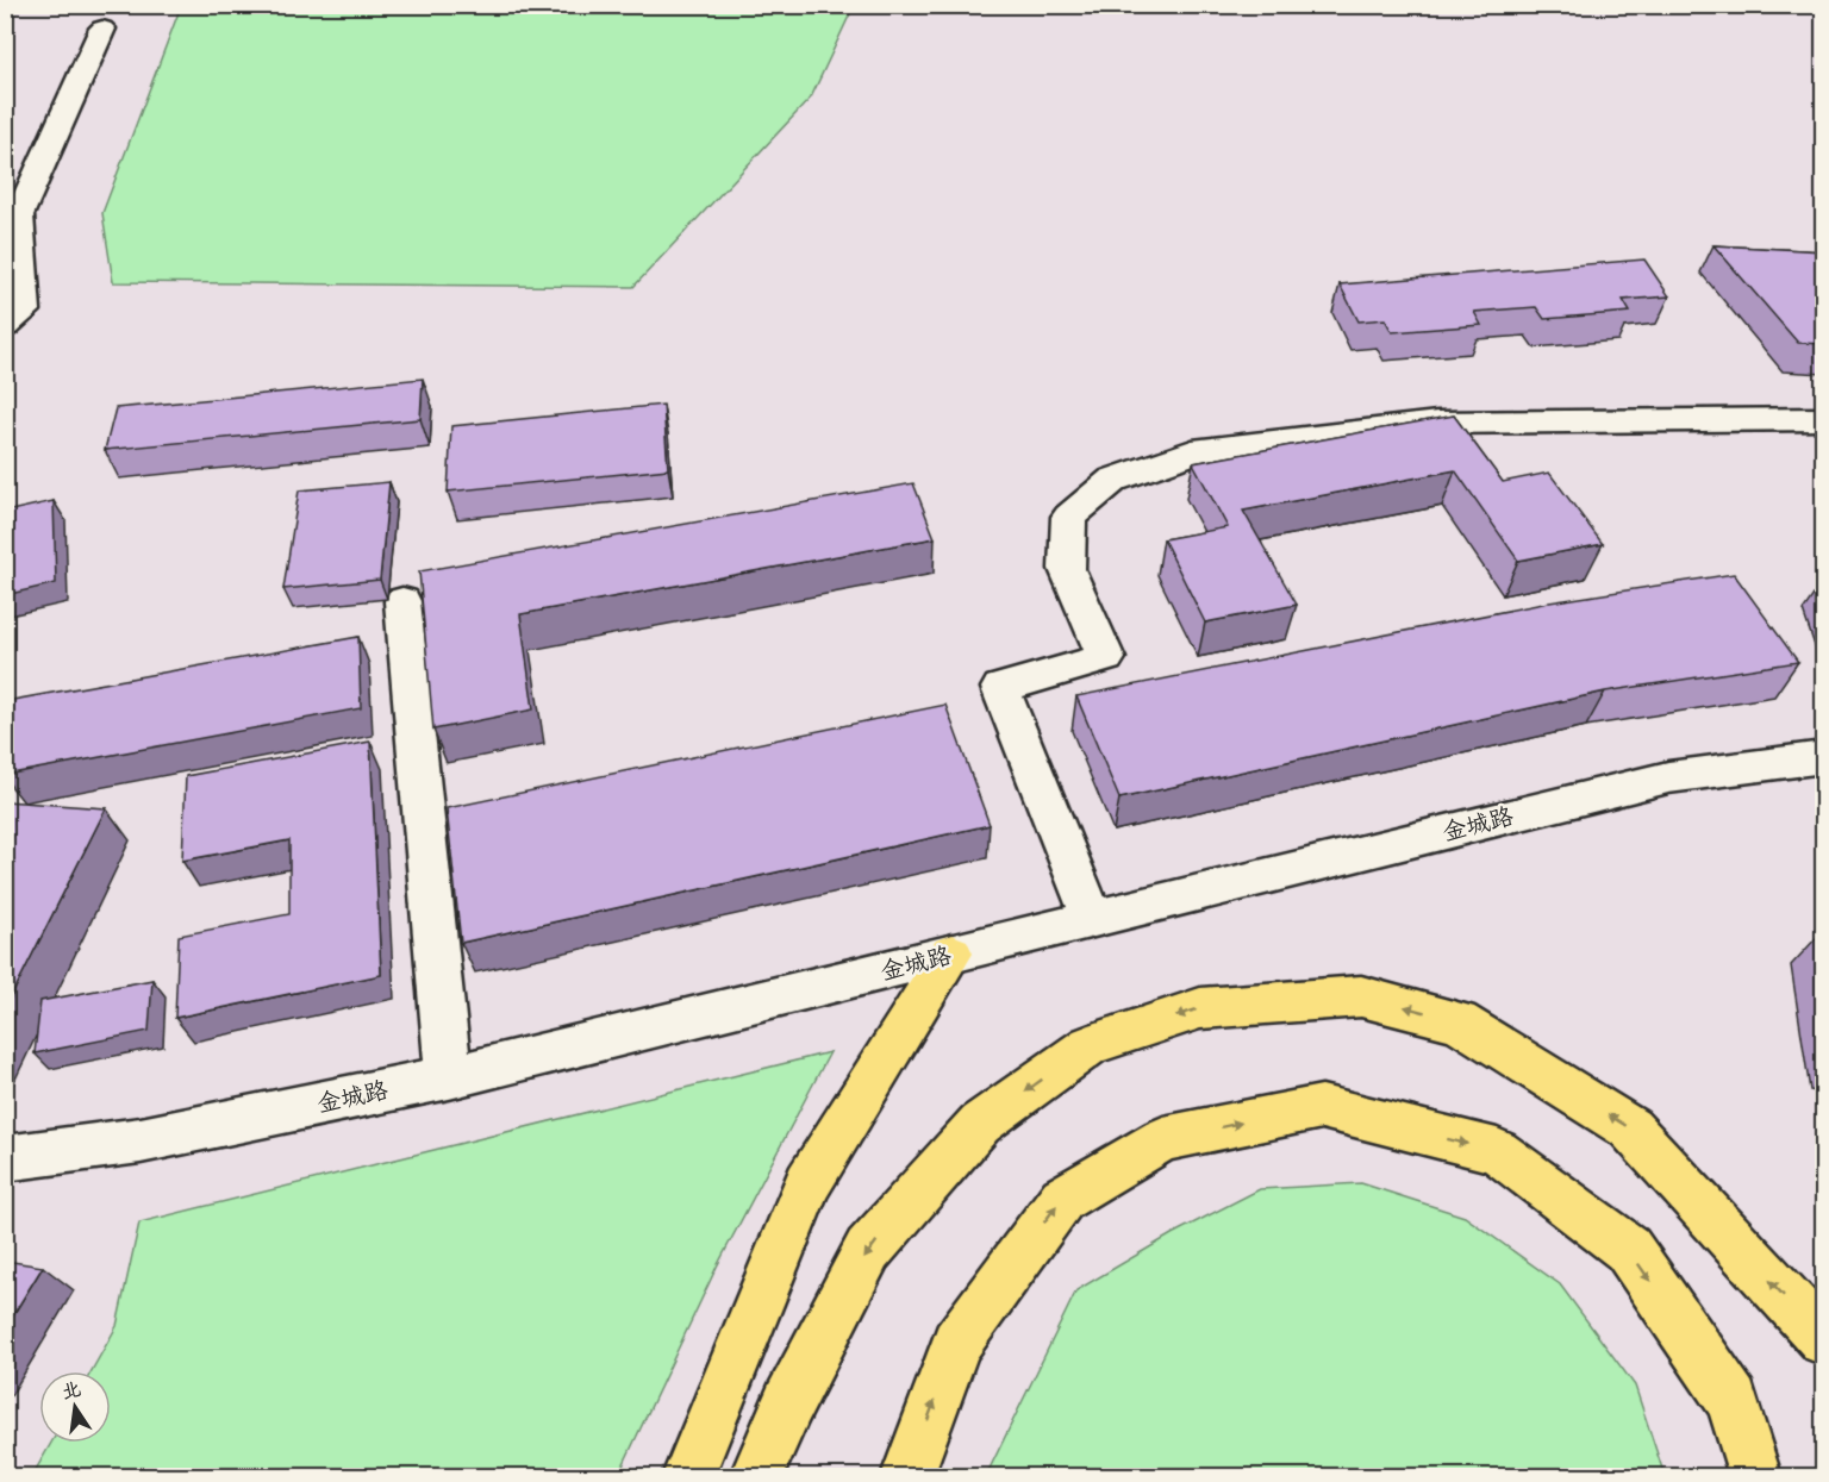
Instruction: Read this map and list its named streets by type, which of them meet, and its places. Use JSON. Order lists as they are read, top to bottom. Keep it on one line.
{"streets":{"street":["金城路"]},"north":"top"}
